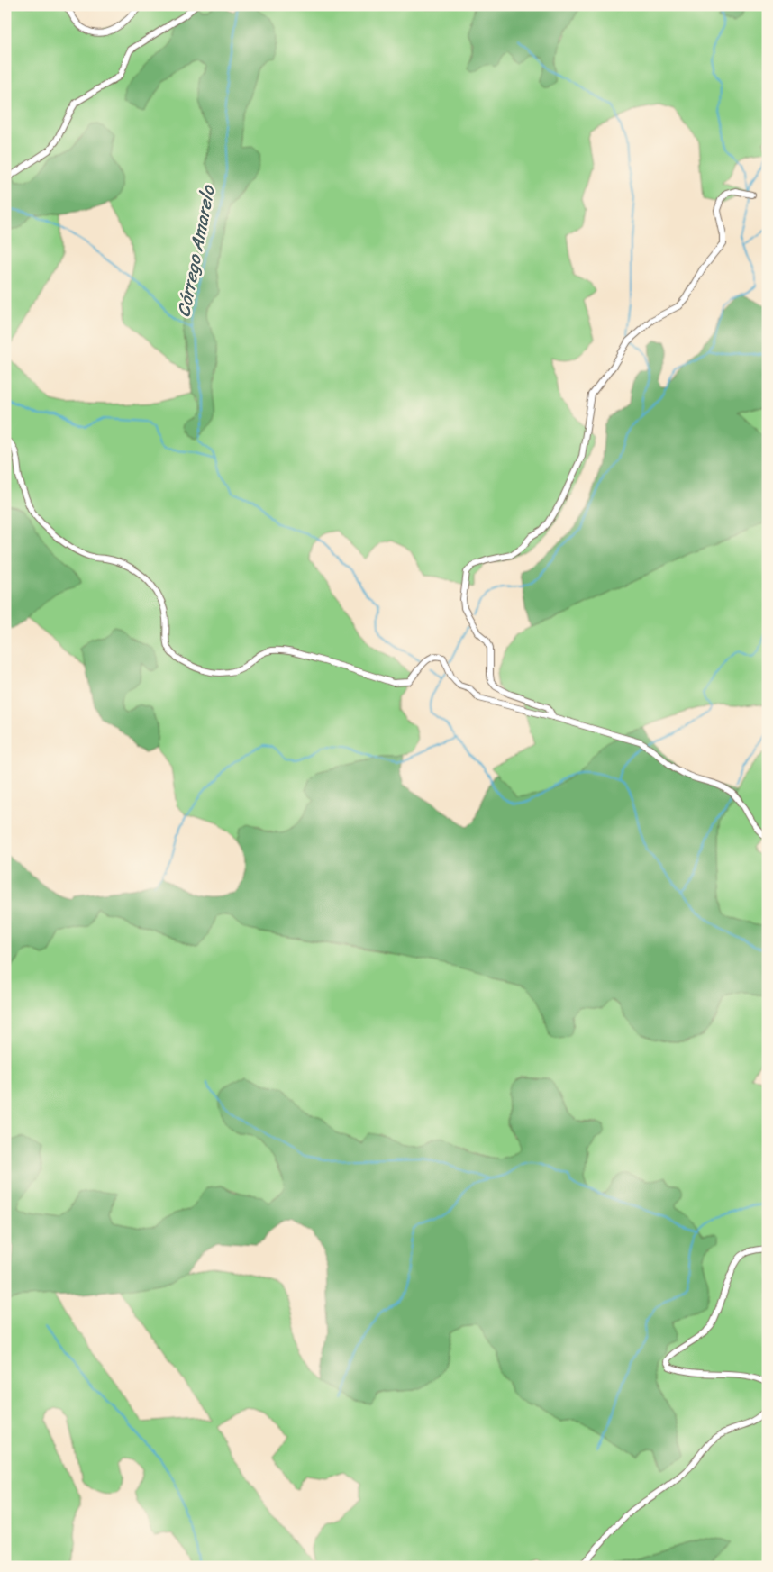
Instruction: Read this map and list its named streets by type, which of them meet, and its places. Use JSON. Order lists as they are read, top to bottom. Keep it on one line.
{"water":["Córrego Amarelo"]}
